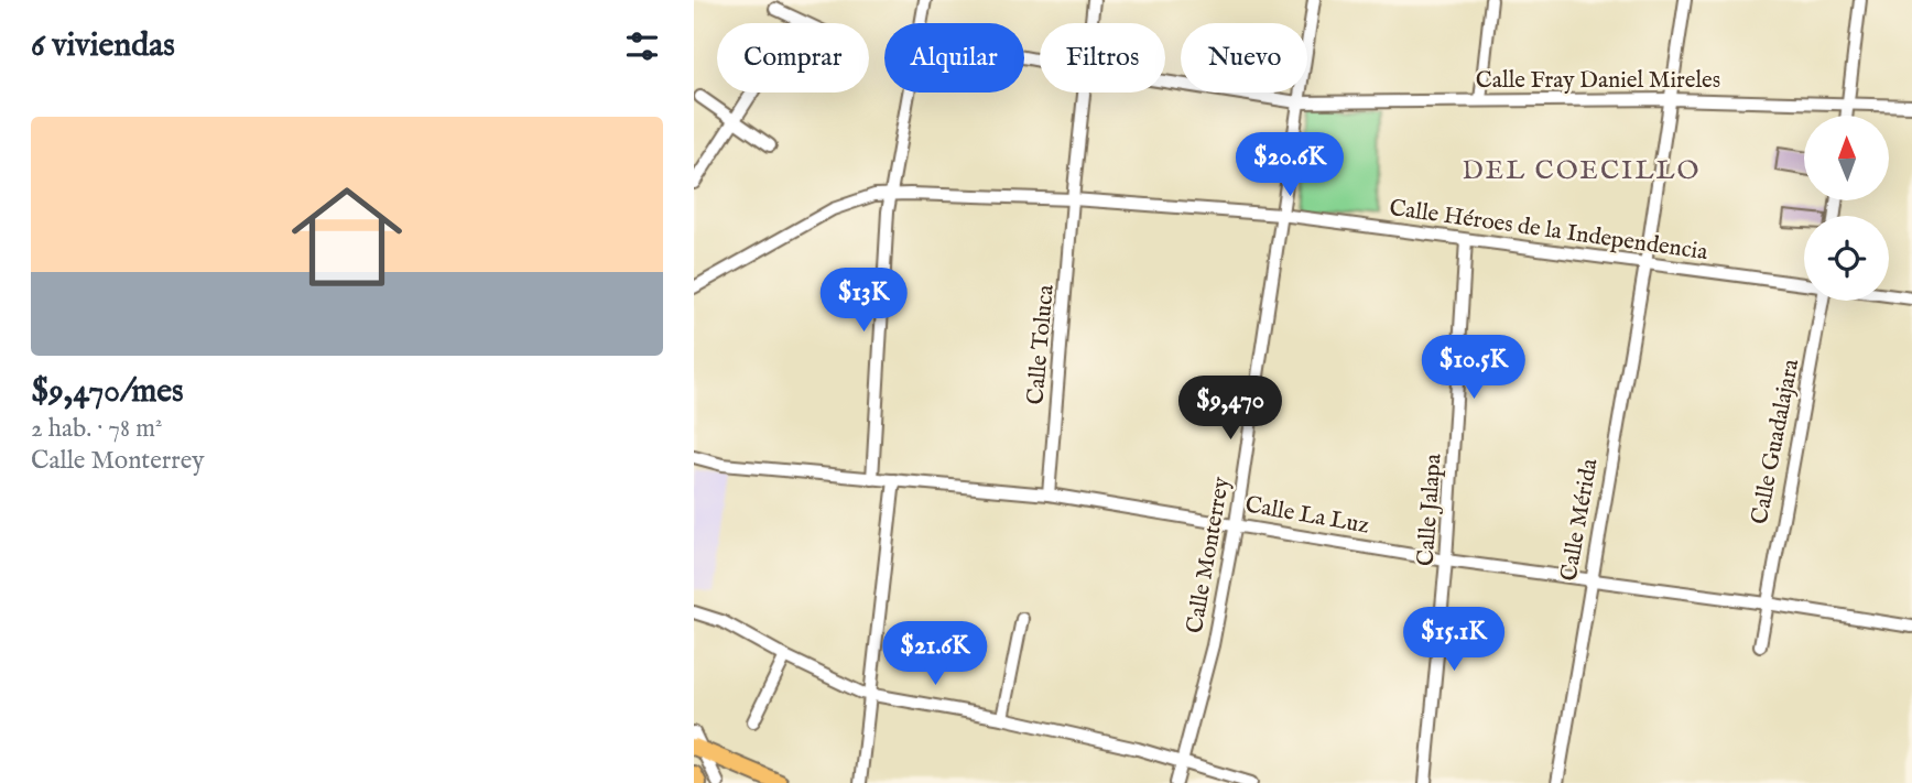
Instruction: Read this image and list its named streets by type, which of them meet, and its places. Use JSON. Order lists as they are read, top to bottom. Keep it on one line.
{"streets":{"street":["Calle Fray Daniel Mireles","Calle Héroes de la Independencia","Calle Toluca","Calle Guadalajara","Calle Jalapa","Calle La Luz","Calle Mérida","Calle Monterrey"]},"crossings":[["Calle Fray Daniel Mireles","Calle Mérida"],["Calle Fray Daniel Mireles","Calle Monterrey"],["Calle Héroes de la Independencia","Calle Toluca"],["Calle Héroes de la Independencia","Calle Jalapa"],["Calle Héroes de la Independencia","Calle Mérida"],["Calle Héroes de la Independencia","Calle Monterrey"],["Calle Toluca","Calle La Luz"],["Calle Guadalajara","Calle La Luz"],["Calle Jalapa","Calle La Luz"],["Calle La Luz","Calle Mérida"],["Calle La Luz","Calle Monterrey"]],"districts":["DEL COECILLO"],"north":"top","page":{"heading":"6 viviendas","chip":["Comprar","Alquilar","Filtros","Nuevo"],"list":[{"name":"$9,470/mes","note":"2 hab. · 78 m² · Calle Monterrey"}],"price":["$20.6K","$13K","$10.5K","$9,470","$15.1K","$21.6K"]}}
